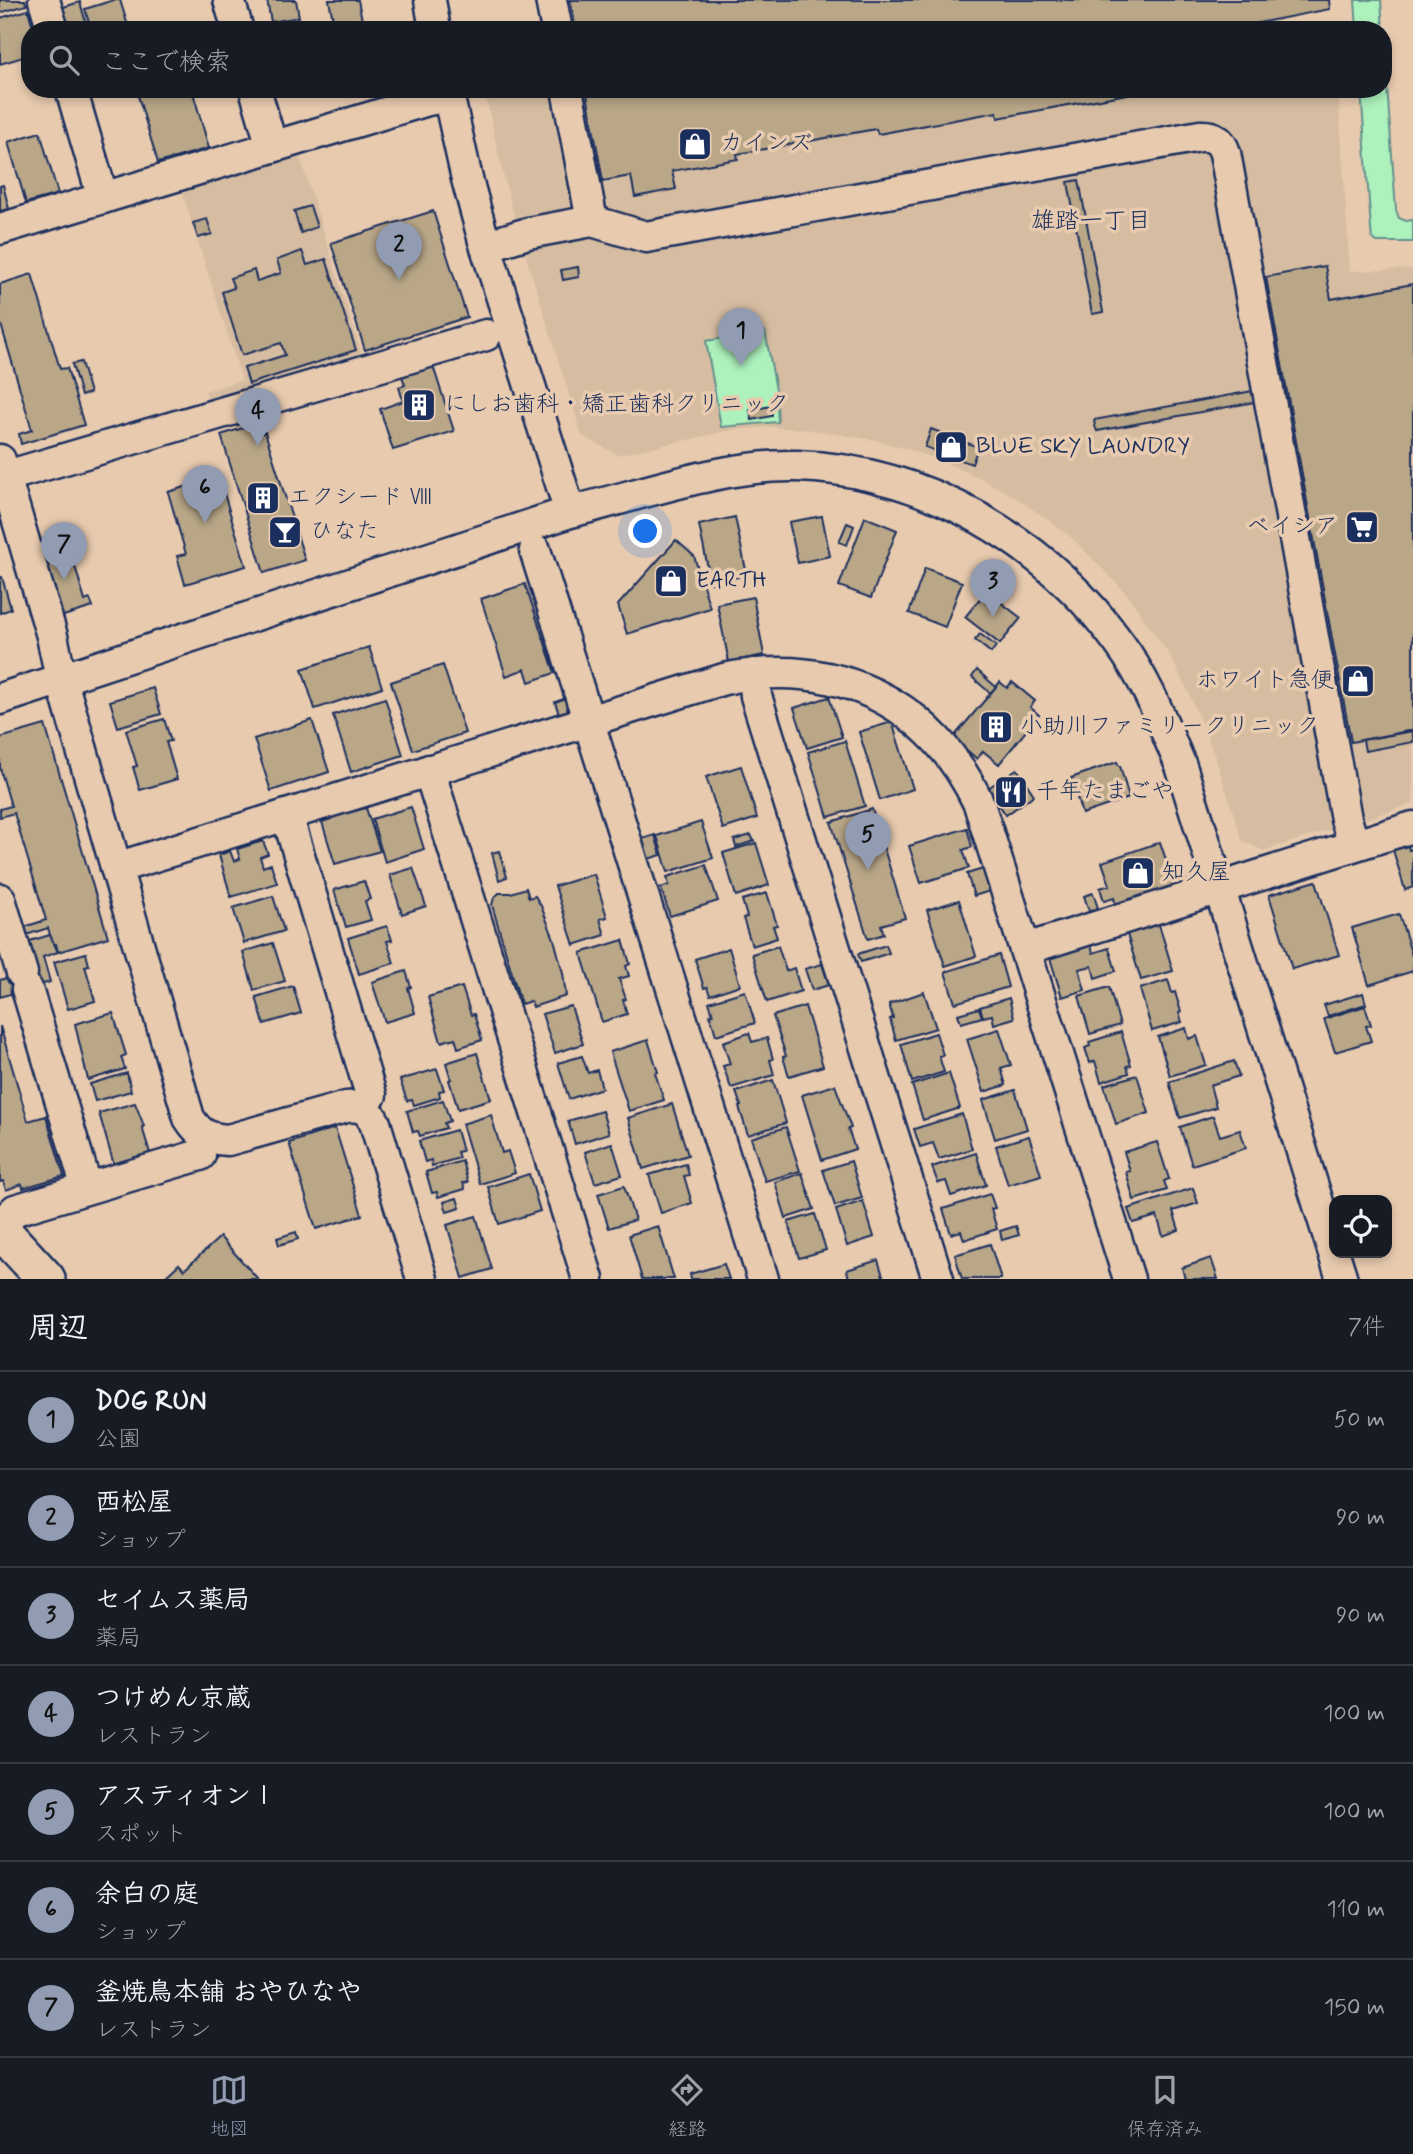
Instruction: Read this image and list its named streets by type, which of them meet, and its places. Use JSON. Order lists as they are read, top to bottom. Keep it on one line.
{"districts":["雄踏一丁目"],"places":{"shop":["カインズ","BLUE SKY LAUNDRY","EARTH","ホワイト急便","知久屋"],"building":["にしお歯科・矯正歯科クリニック","エクシード Ⅷ","小助川ファミリークリニック"],"supermarket":["ベイシア"],"bar":["ひなた"],"restaurant":["千年たまごや"]},"page":{"search":"ここで検索","pins":["2","1","4","6","7","3","5"],"heading":["周辺","7件"],"list":[{"mark":"1","name":"DOG RUN","note":"公園","value":"50 m"},{"mark":"2","name":"西松屋","note":"ショップ","value":"90 m"},{"mark":"3","name":"セイムス薬局","note":"薬局","value":"90 m"},{"mark":"4","name":"つけめん京蔵","note":"レストラン","value":"100 m"},{"mark":"5","name":"アスティオンⅠ","note":"スポット","value":"100 m"},{"mark":"6","name":"余白の庭","note":"ショップ","value":"110 m"},{"mark":"7","name":"釜焼鳥本舗 おやひなや","note":"レストラン","value":"150 m"}],"nav":["地図","経路","保存済み"]}}
